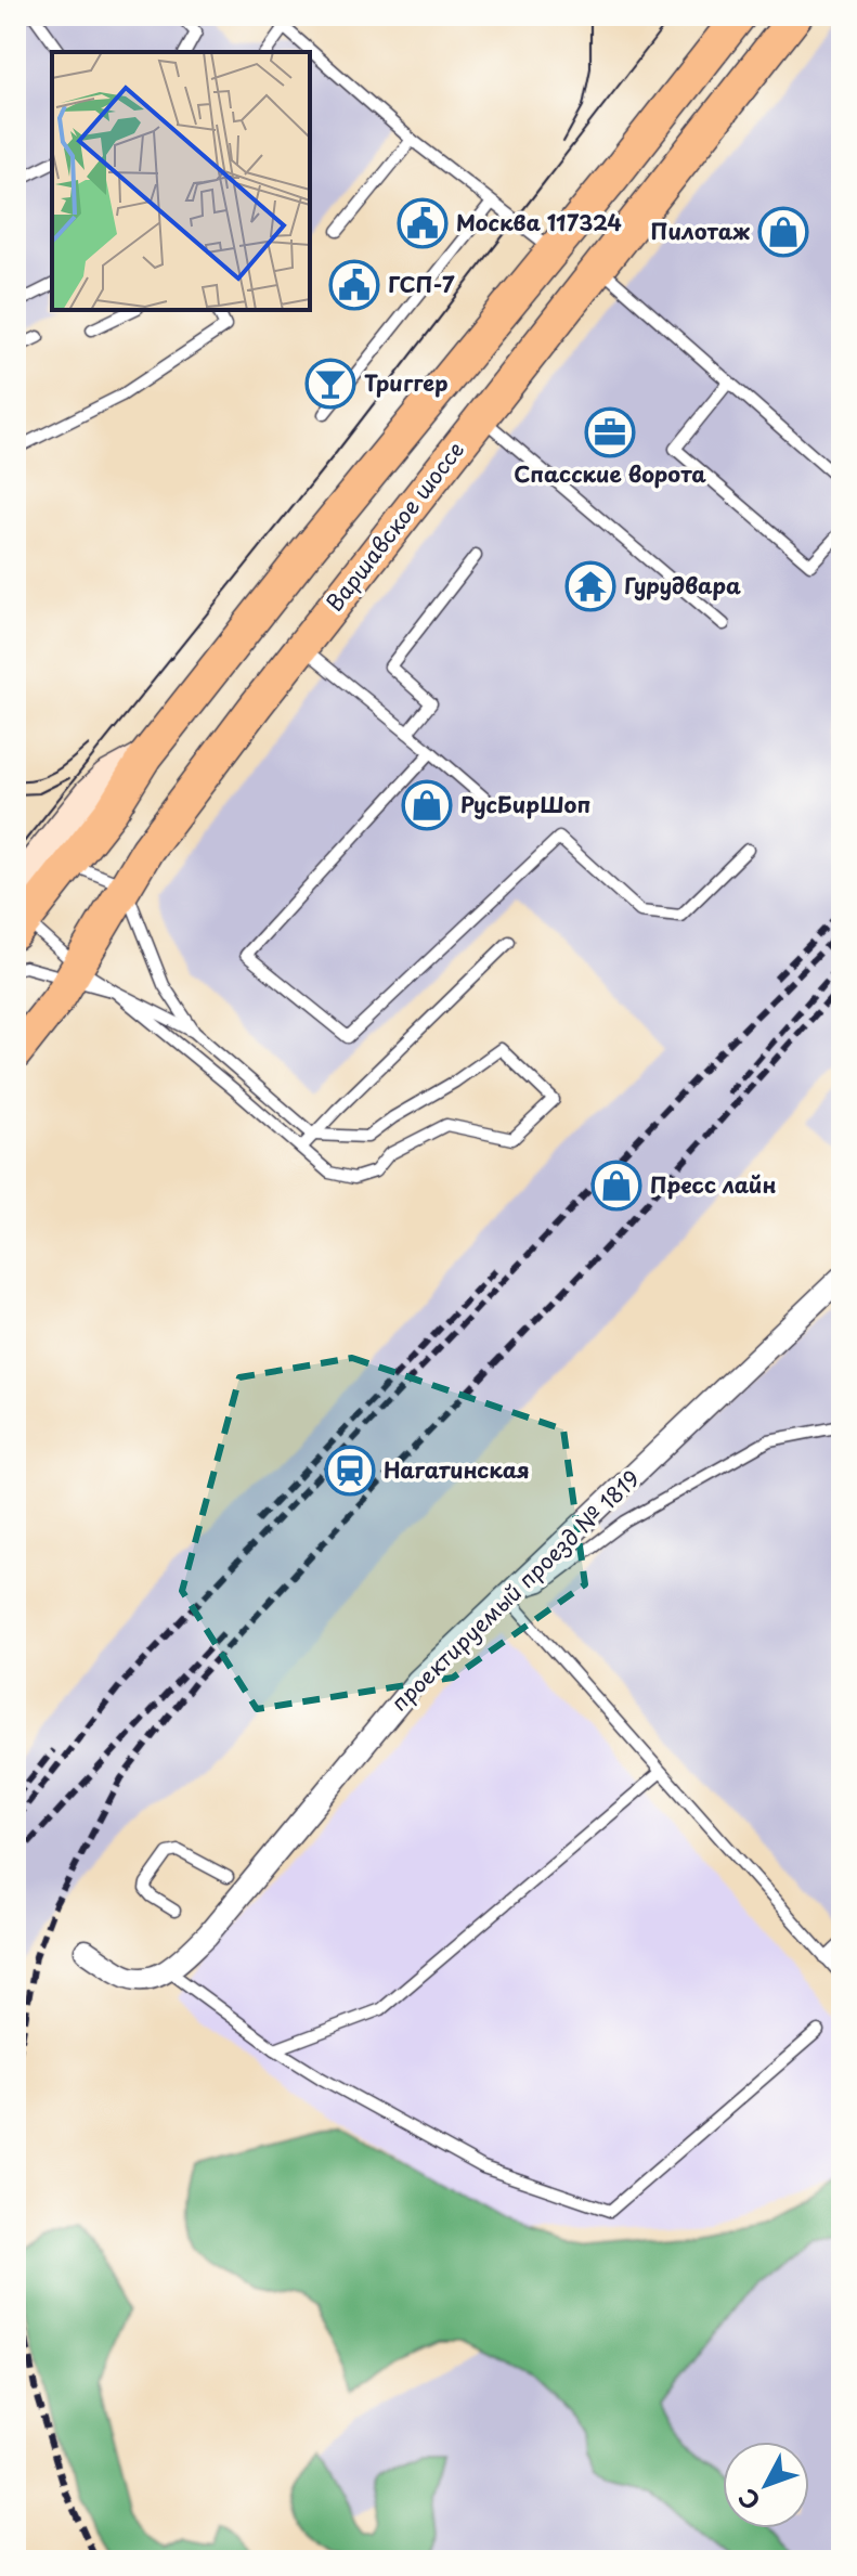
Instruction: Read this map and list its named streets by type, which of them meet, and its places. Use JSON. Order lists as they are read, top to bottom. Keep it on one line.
{"streets":{"main road":["Варшавское шоссе"],"street":["проектируемый проезд № 1819"]},"places":{"public building":["Москва 117324","ГСП-7"],"shop":["Пилотаж","РусБирШоп","Пресс лайн"],"bar":["Триггер"],"office":["Спасские ворота"],"temple":["Гурудвара"],"station":["Нагатинская"]},"north":"bottom left"}
